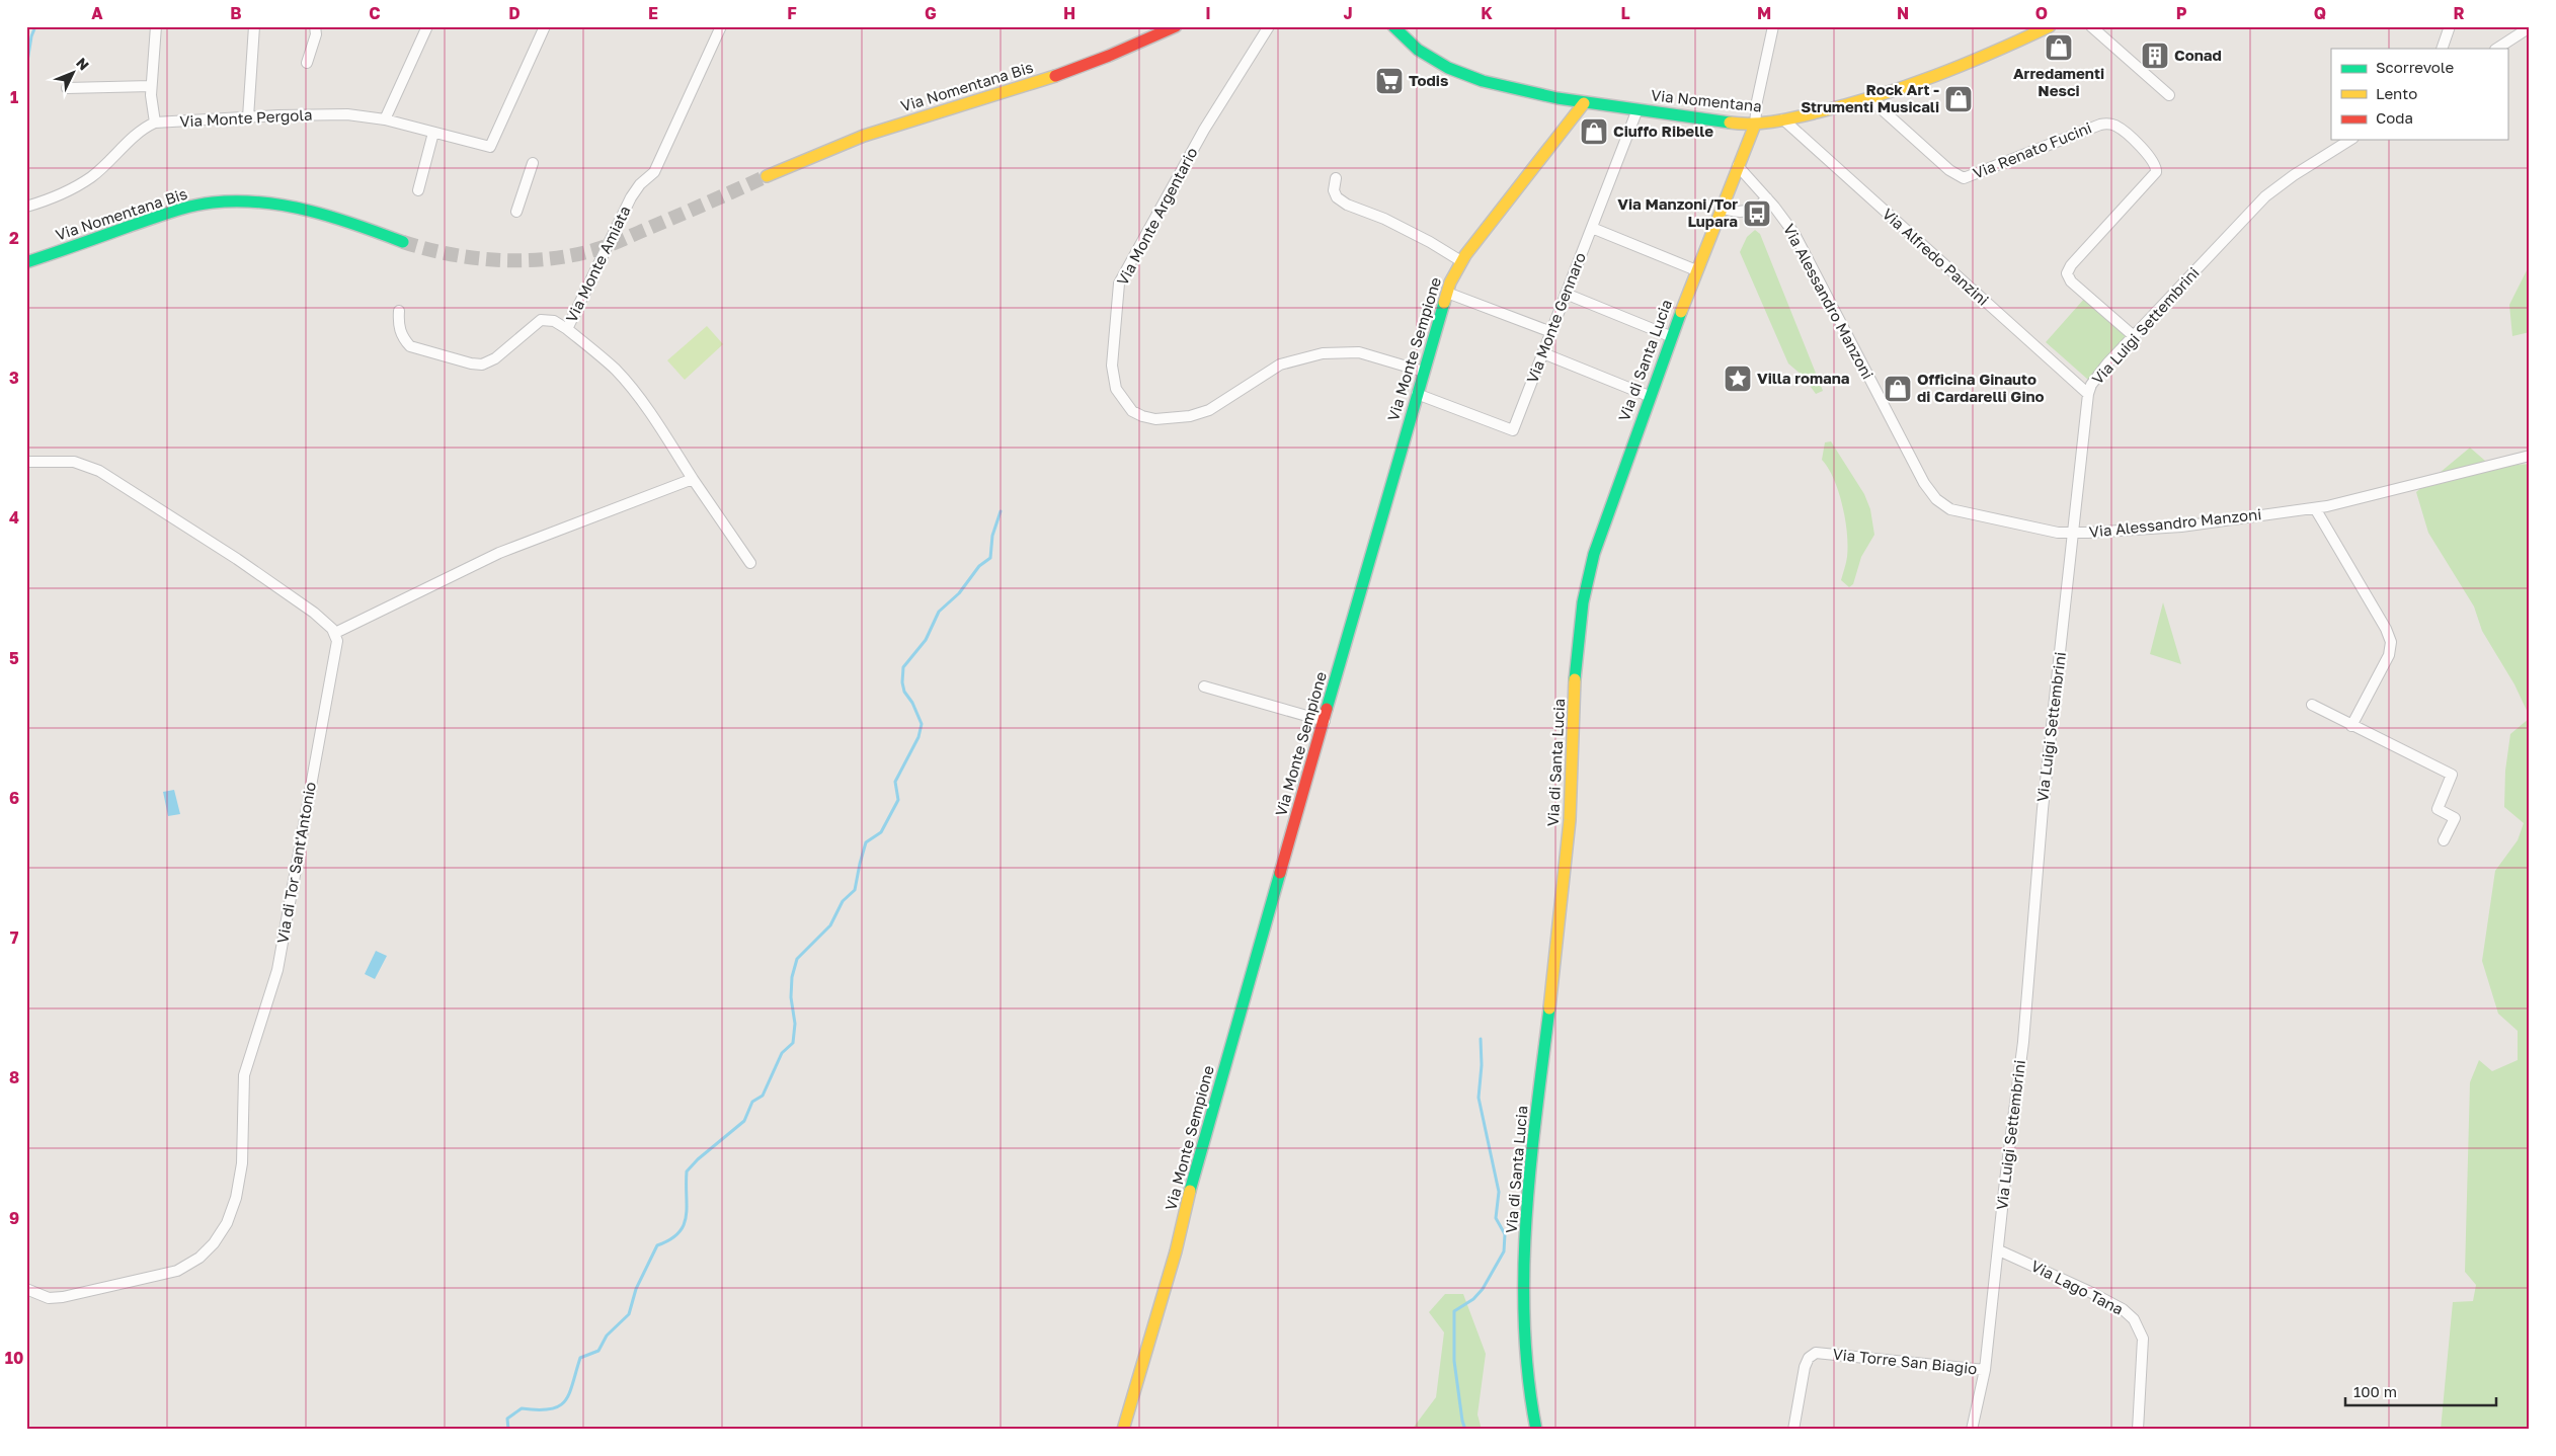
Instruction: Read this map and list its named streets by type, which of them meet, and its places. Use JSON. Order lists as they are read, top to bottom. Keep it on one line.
{"streets":{"street":["Via Nomentana Bis","Via Nomentana","Via Monte Pergola","Via Renato Fucini","Via Monte Argentario","Via Alfredo Panzini","Via Monte Amiata","Via Alessandro Manzoni","Via Monte Gennaro","Via Luigi Settembrini","Via Monte Sempione","Via di Santa Lucia","Via di Tor Sant'Antonio","Via Lago Tana","Via Torre San Biagio"]},"crossings":[["Via Nomentana","Via Renato Fucini"],["Via Nomentana","Via Alfredo Panzini"],["Via Nomentana","Via Monte Gennaro"],["Via Nomentana","Via Monte Sempione"],["Via Nomentana","Via di Santa Lucia"],["Via Renato Fucini","Via Luigi Settembrini"],["Via Monte Argentario","Via Monte Sempione"],["Via Alfredo Panzini","Via Luigi Settembrini"],["Via Alessandro Manzoni","Via Luigi Settembrini"],["Via Alessandro Manzoni","Via di Santa Lucia"],["Via Monte Gennaro","Via Monte Sempione"],["Via Luigi Settembrini","Via Lago Tana"],["Via Luigi Settembrini","Via Torre San Biagio"]],"places":{"shop":["Arredamenti Nesci","Rock Art - Strumenti Musicali","Ciuffo Ribelle","Officina Ginauto di Cardarelli Gino"],"building":["Conad"],"supermarket":["Todis"],"bus stop":["Via Manzoni/Tor Lupara"],"place":["Villa romana"]},"legend":["Scorrevole","Lento","Coda"],"scale_bar":"100 m","north":"top right","grid":{"columns":["A","B","C","D","E","F","G","H","I","J","K","L","M","N","O","P","Q","R"],"rows":["1","2","3","4","5","6","7","8","9","10"]}}
